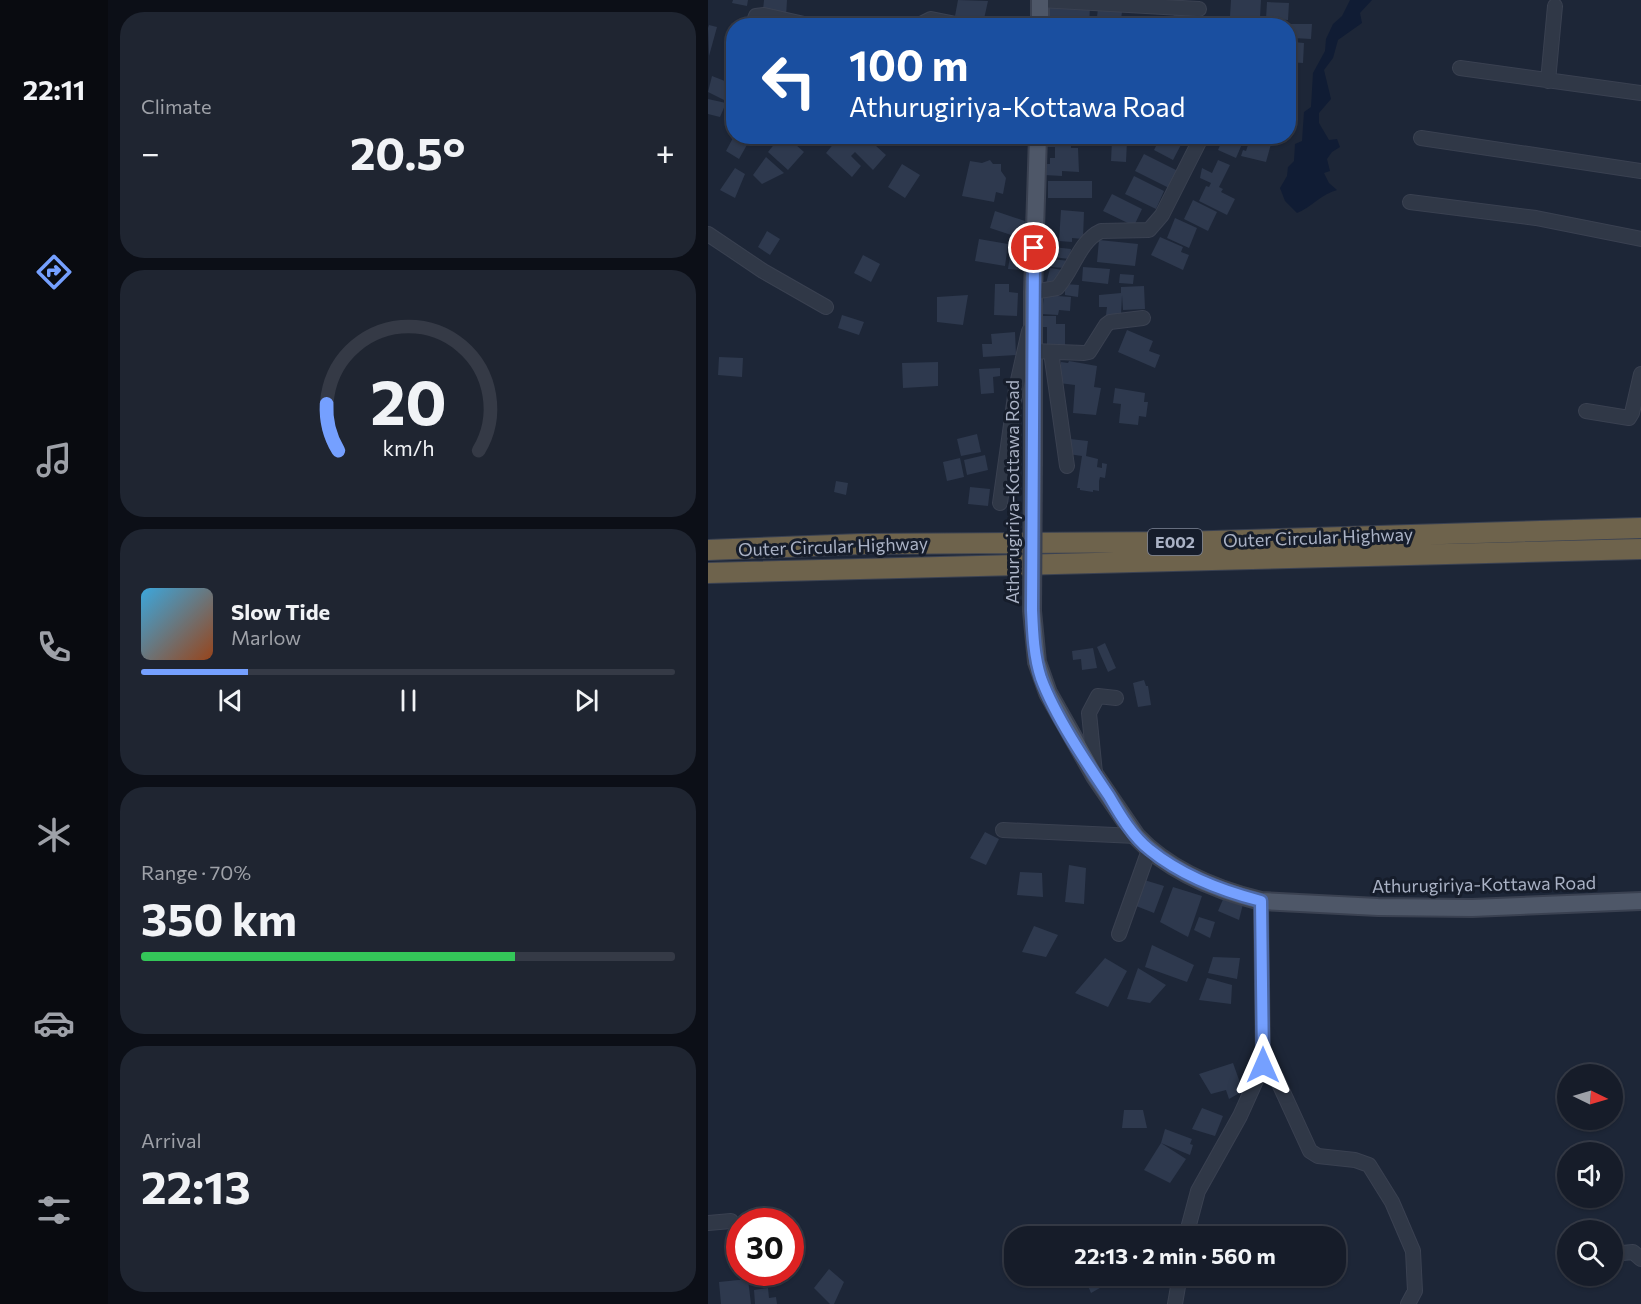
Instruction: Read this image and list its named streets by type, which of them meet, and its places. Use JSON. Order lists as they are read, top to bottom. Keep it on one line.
{"streets":{"highway":["Outer Circular Highway","E002"],"main road":["Athurugiriya-Kottawa Road"]},"north":"right","page":{"tabs":"22:11","tile":["Climate",["Range · 70%","350 km"],["Arrival","22:13"]],"turn":["100 m","Athurugiriya-Kottawa Road"],"heat":["−","20.5°","+"],"song":["Slow Tide","Marlow"],"limit":"30","trip":"22:13 · 2 min · 560 m","gauge":["20","km/h"]}}
